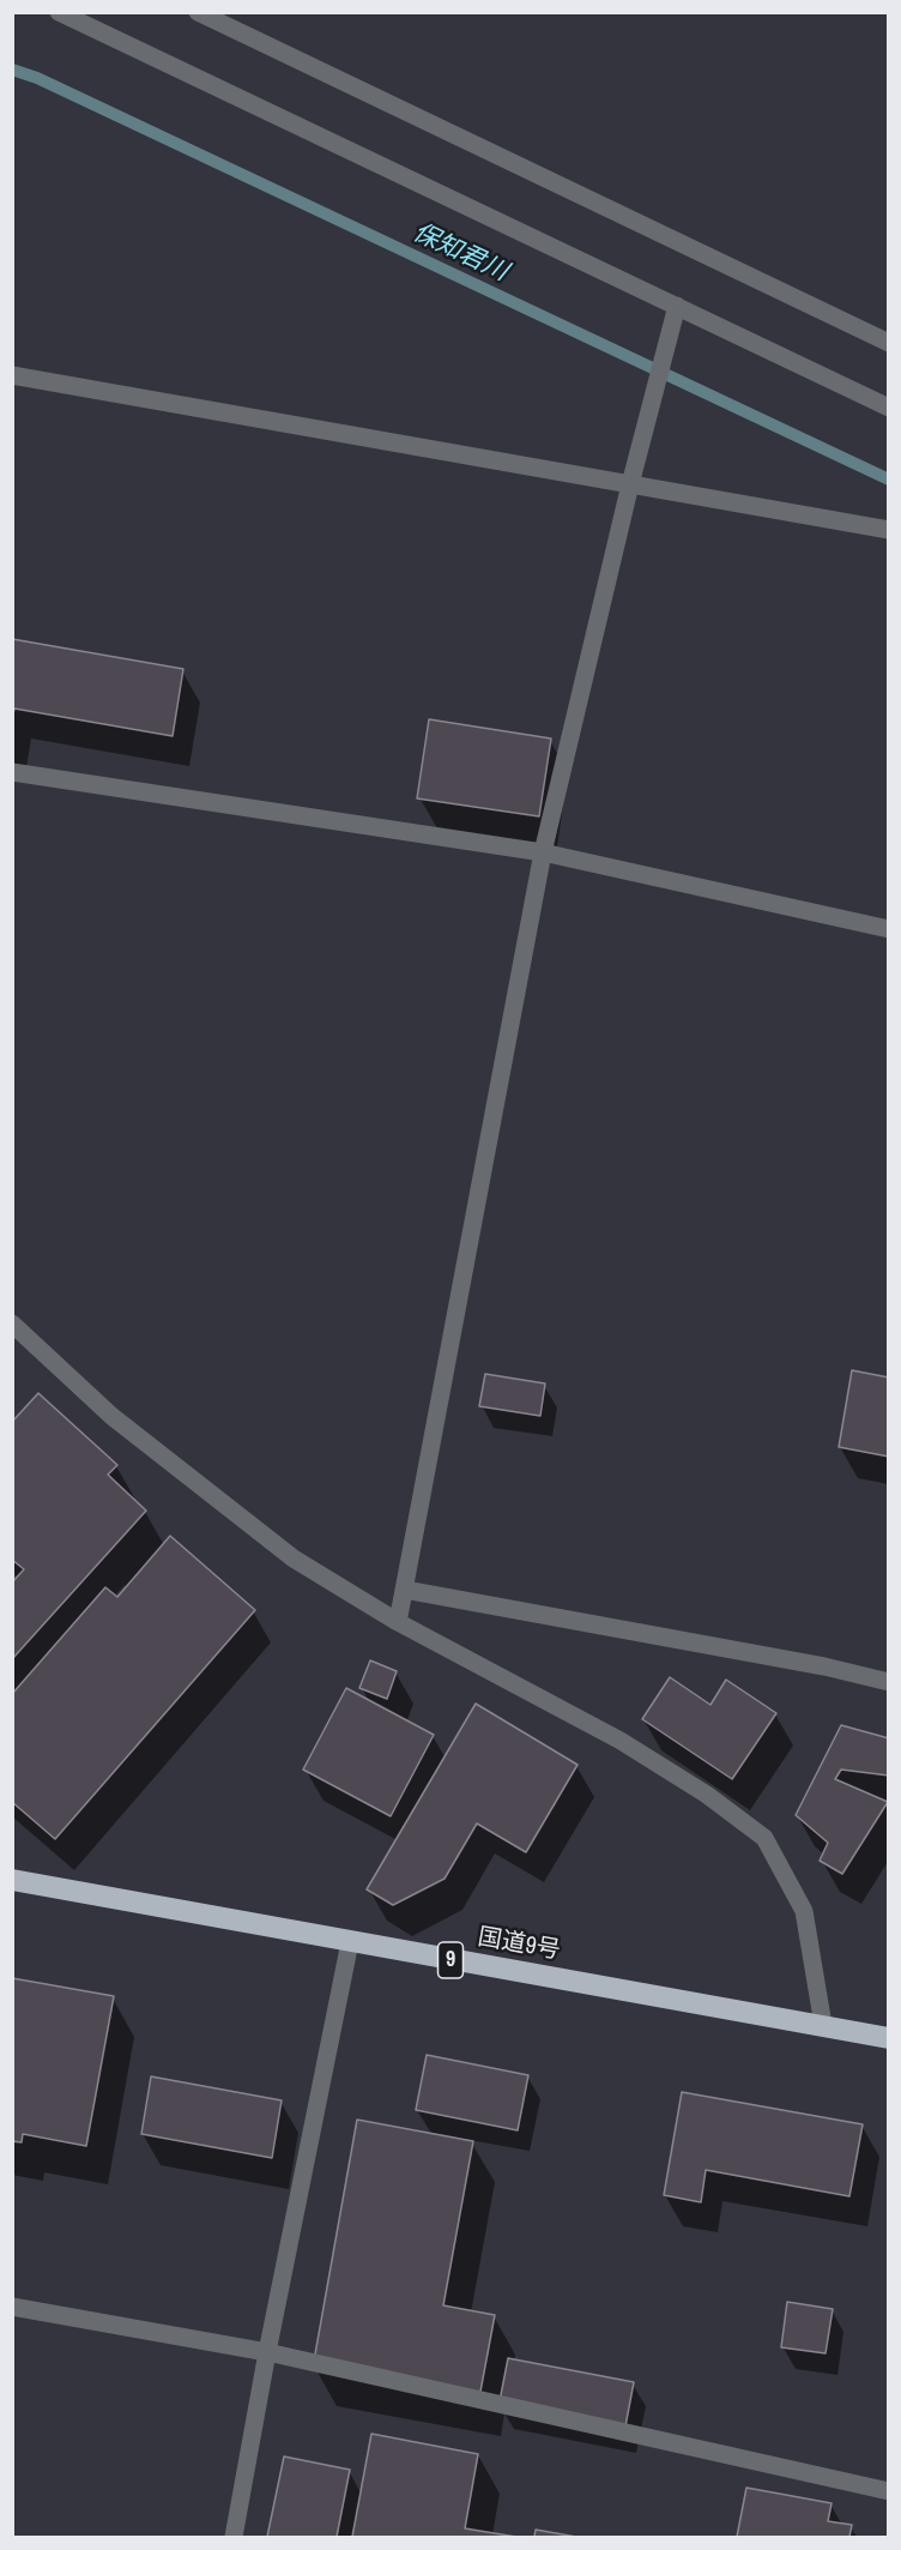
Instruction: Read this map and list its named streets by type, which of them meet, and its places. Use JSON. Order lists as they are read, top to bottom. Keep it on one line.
{"streets":{"highway":["国道9号","9"]},"water":["保知君川"]}
